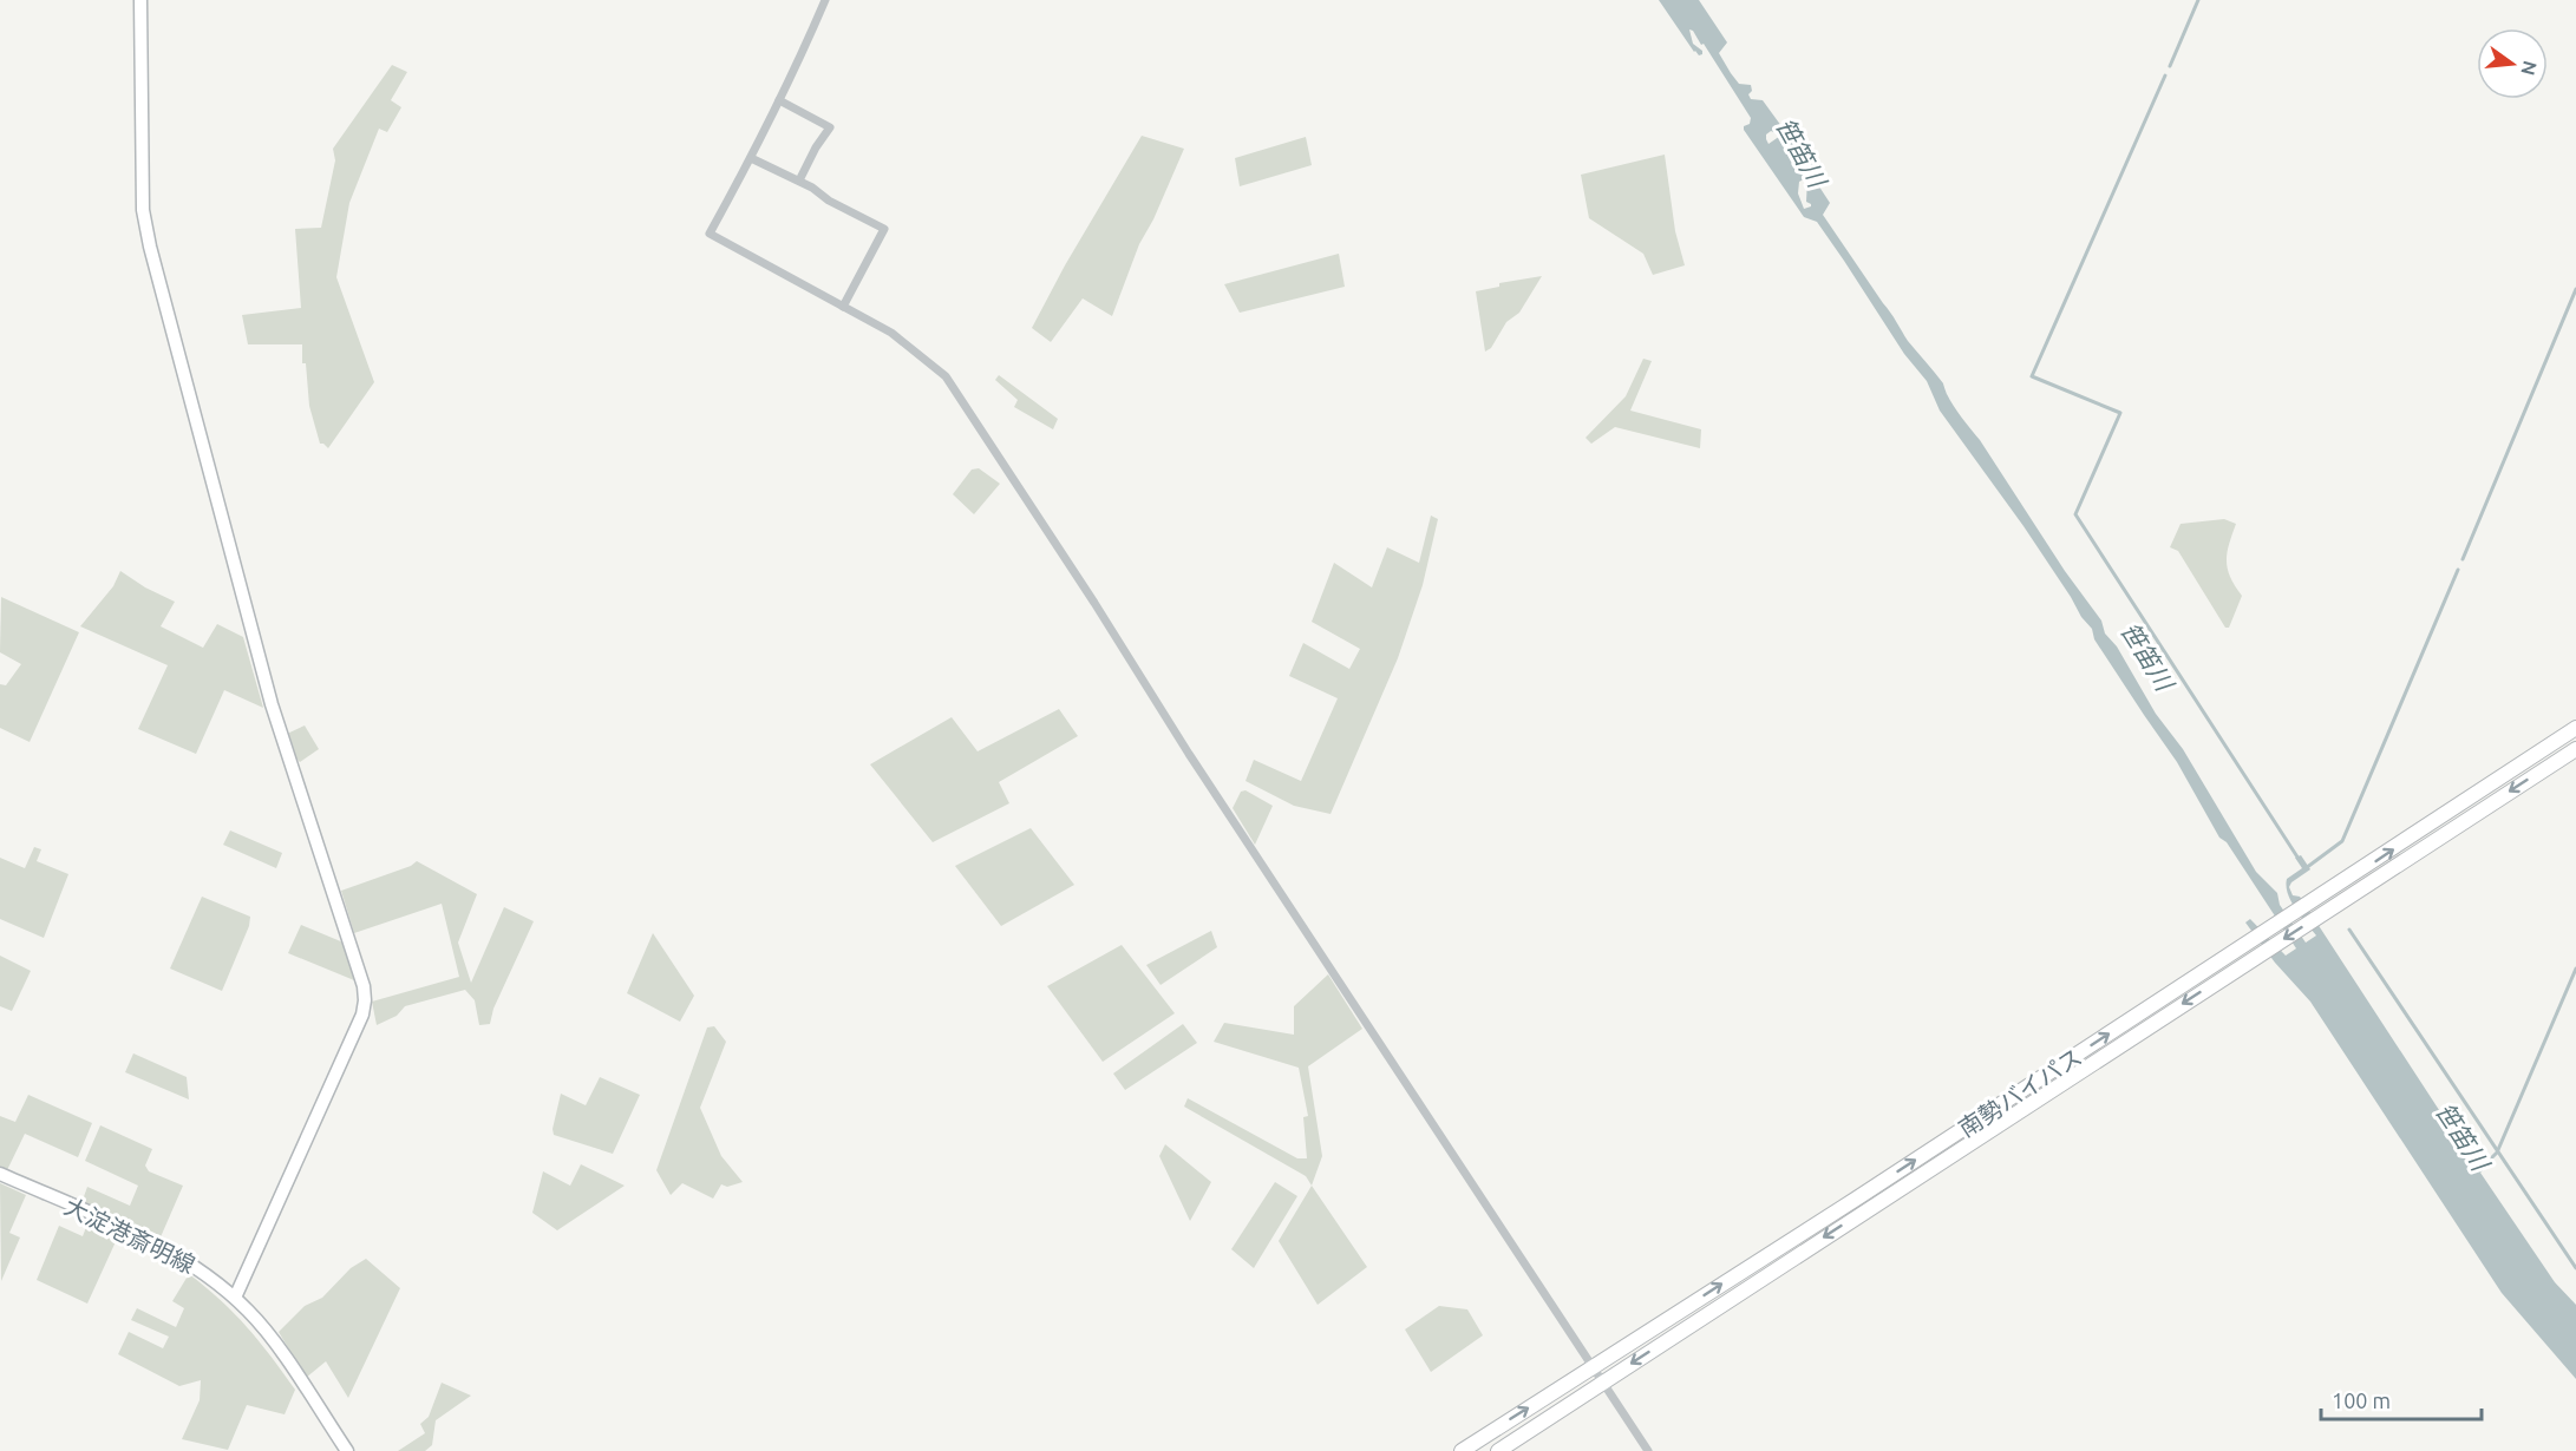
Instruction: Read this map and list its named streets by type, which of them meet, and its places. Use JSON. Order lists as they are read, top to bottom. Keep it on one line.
{"streets":{"highway":["南勢バイパス"],"street":["大淀港斎明線"]},"water":["笹笛川"],"scale_bar":"100 m","north":"right"}
